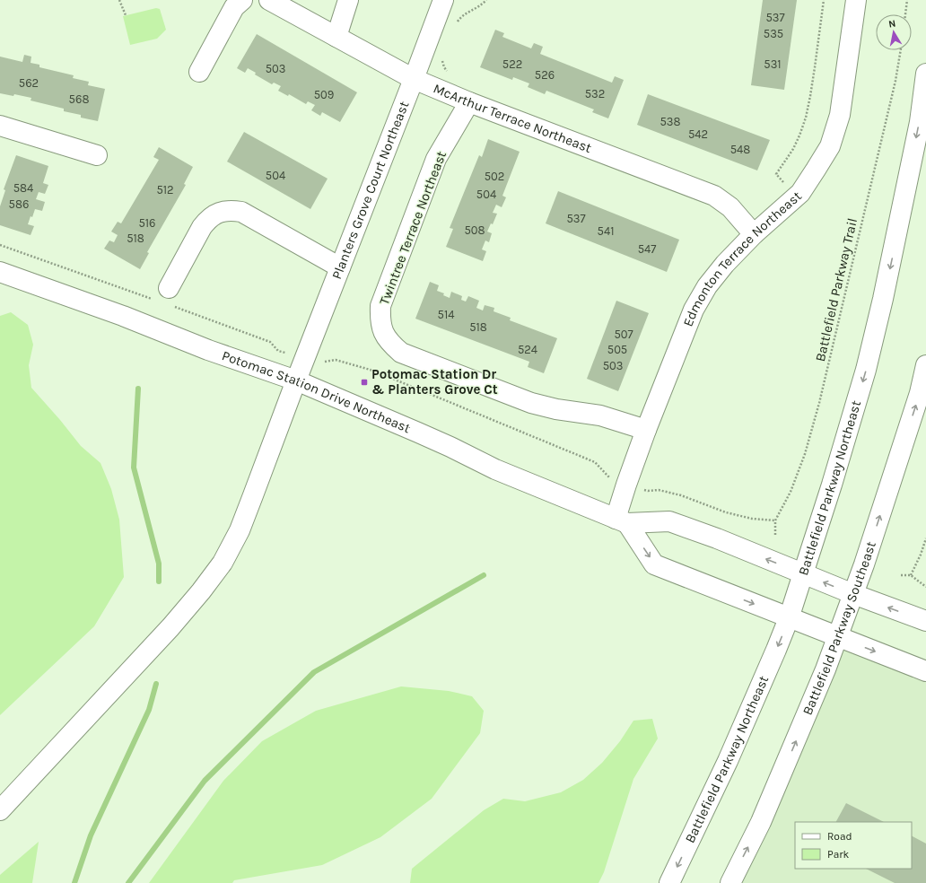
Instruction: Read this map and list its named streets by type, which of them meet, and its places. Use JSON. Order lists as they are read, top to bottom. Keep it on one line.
{"streets":{"street":["McArthur Terrace Northeast","Planters Grove Court Northeast","Twintree Terrace Northeast","Edmonton Terrace Northeast","Potomac Station Drive Northeast","Battlefield Parkway Northeast","Battlefield Parkway Southeast"],"path":["Battlefield Parkway Trail"]},"crossings":[["McArthur Terrace Northeast","Planters Grove Court Northeast"],["McArthur Terrace Northeast","Twintree Terrace Northeast"],["McArthur Terrace Northeast","Edmonton Terrace Northeast"],["Planters Grove Court Northeast","Potomac Station Drive Northeast"],["Twintree Terrace Northeast","Edmonton Terrace Northeast"],["Edmonton Terrace Northeast","Potomac Station Drive Northeast"],["Potomac Station Drive Northeast","Battlefield Parkway Northeast"],["Potomac Station Drive Northeast","Battlefield Parkway Southeast"]],"one_way":["Battlefield Parkway Northeast","Battlefield Parkway Southeast"],"places":{"transit":["Potomac Station Dr & Planters Grove Ct"]},"house_numbers":["537","535","522","531","503","526","562","532","509","568","538","542","548","504","502","584","512","504","586","537","516","508","541","518","547","514","518","507","524","505","503"],"legend":["Road","Park"],"north":"top"}
